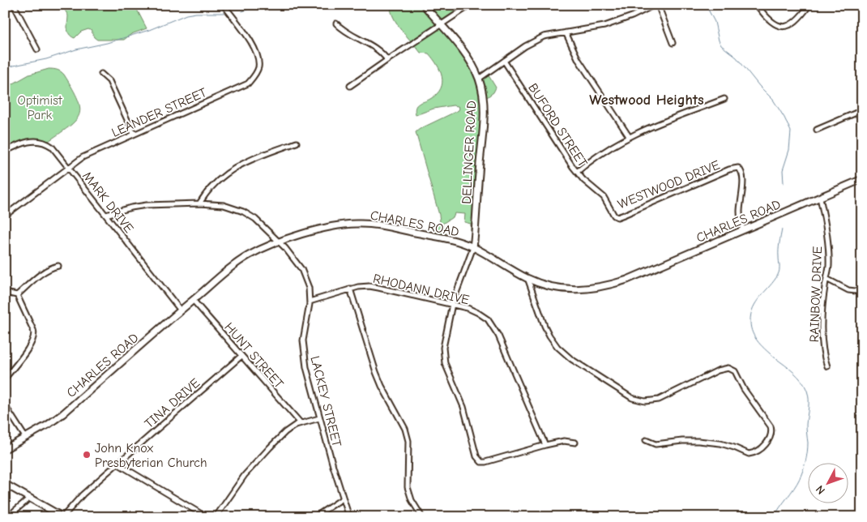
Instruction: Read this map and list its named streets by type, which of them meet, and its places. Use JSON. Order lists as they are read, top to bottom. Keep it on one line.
{"streets":{"street":["LEANDER STREET","BUFORD STREET","DELLINGER ROAD","WESTWOOD DRIVE","MARK DRIVE","CHARLES ROAD","RHODANN DRIVE","RAINBOW DRIVE","HUNT STREET","LACKEY STREET","TINA DRIVE"]},"crossings":[["LEANDER STREET","MARK DRIVE"],["BUFORD STREET","WESTWOOD DRIVE"],["DELLINGER ROAD","CHARLES ROAD"],["WESTWOOD DRIVE","CHARLES ROAD"],["MARK DRIVE","CHARLES ROAD"],["MARK DRIVE","LACKEY STREET"],["CHARLES ROAD","RAINBOW DRIVE"],["CHARLES ROAD","HUNT STREET"],["CHARLES ROAD","LACKEY STREET"],["RHODANN DRIVE","LACKEY STREET"],["HUNT STREET","TINA DRIVE"]],"districts":["Westwood Heights"],"parks":["Optimist Park"],"places":["John Knox Presbyterian Church"],"north":"bottom left"}
